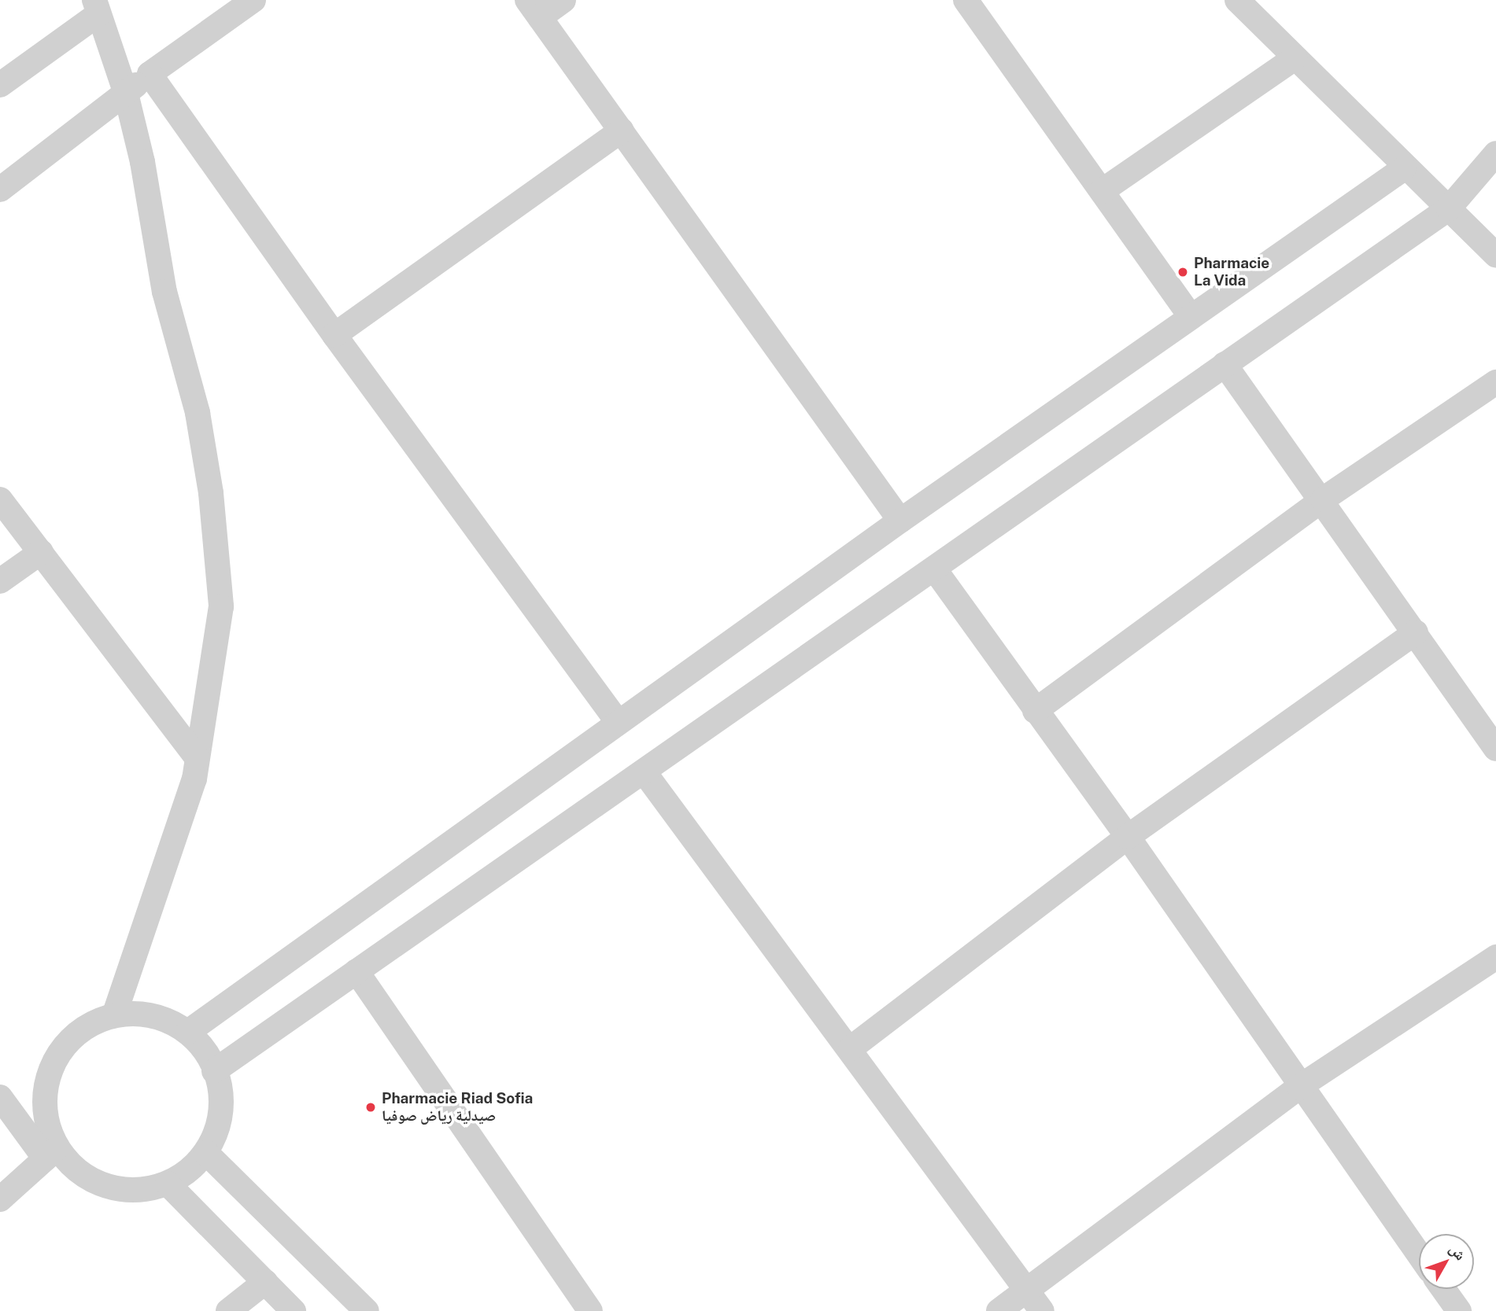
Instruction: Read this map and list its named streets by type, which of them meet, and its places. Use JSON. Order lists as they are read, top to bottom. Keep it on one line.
{"places":["Pharmacie La Vida","Pharmacie Riad Sofia صيدلية رياض صوفيا"],"north":"top right"}
